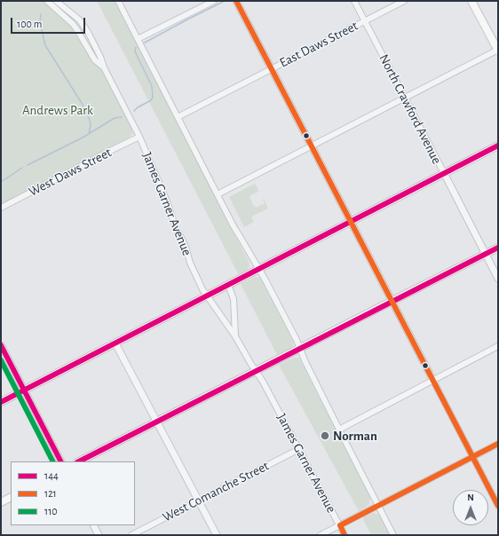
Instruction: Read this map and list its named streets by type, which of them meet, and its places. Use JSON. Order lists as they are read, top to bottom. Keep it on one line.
{"streets":{"street":["East Daws Street","North Crawford Avenue","West Daws Street","James Garner Avenue","West Comanche Street"]},"crossings":[["East Daws Street","North Crawford Avenue"],["West Daws Street","James Garner Avenue"],["James Garner Avenue","West Comanche Street"]],"parks":["Andrews Park"],"places":["Norman"],"lines":["transit line 121","transit line 144","transit line 110"],"legend":["144","121","110"],"scale_bar":"100 m","north":"top"}
